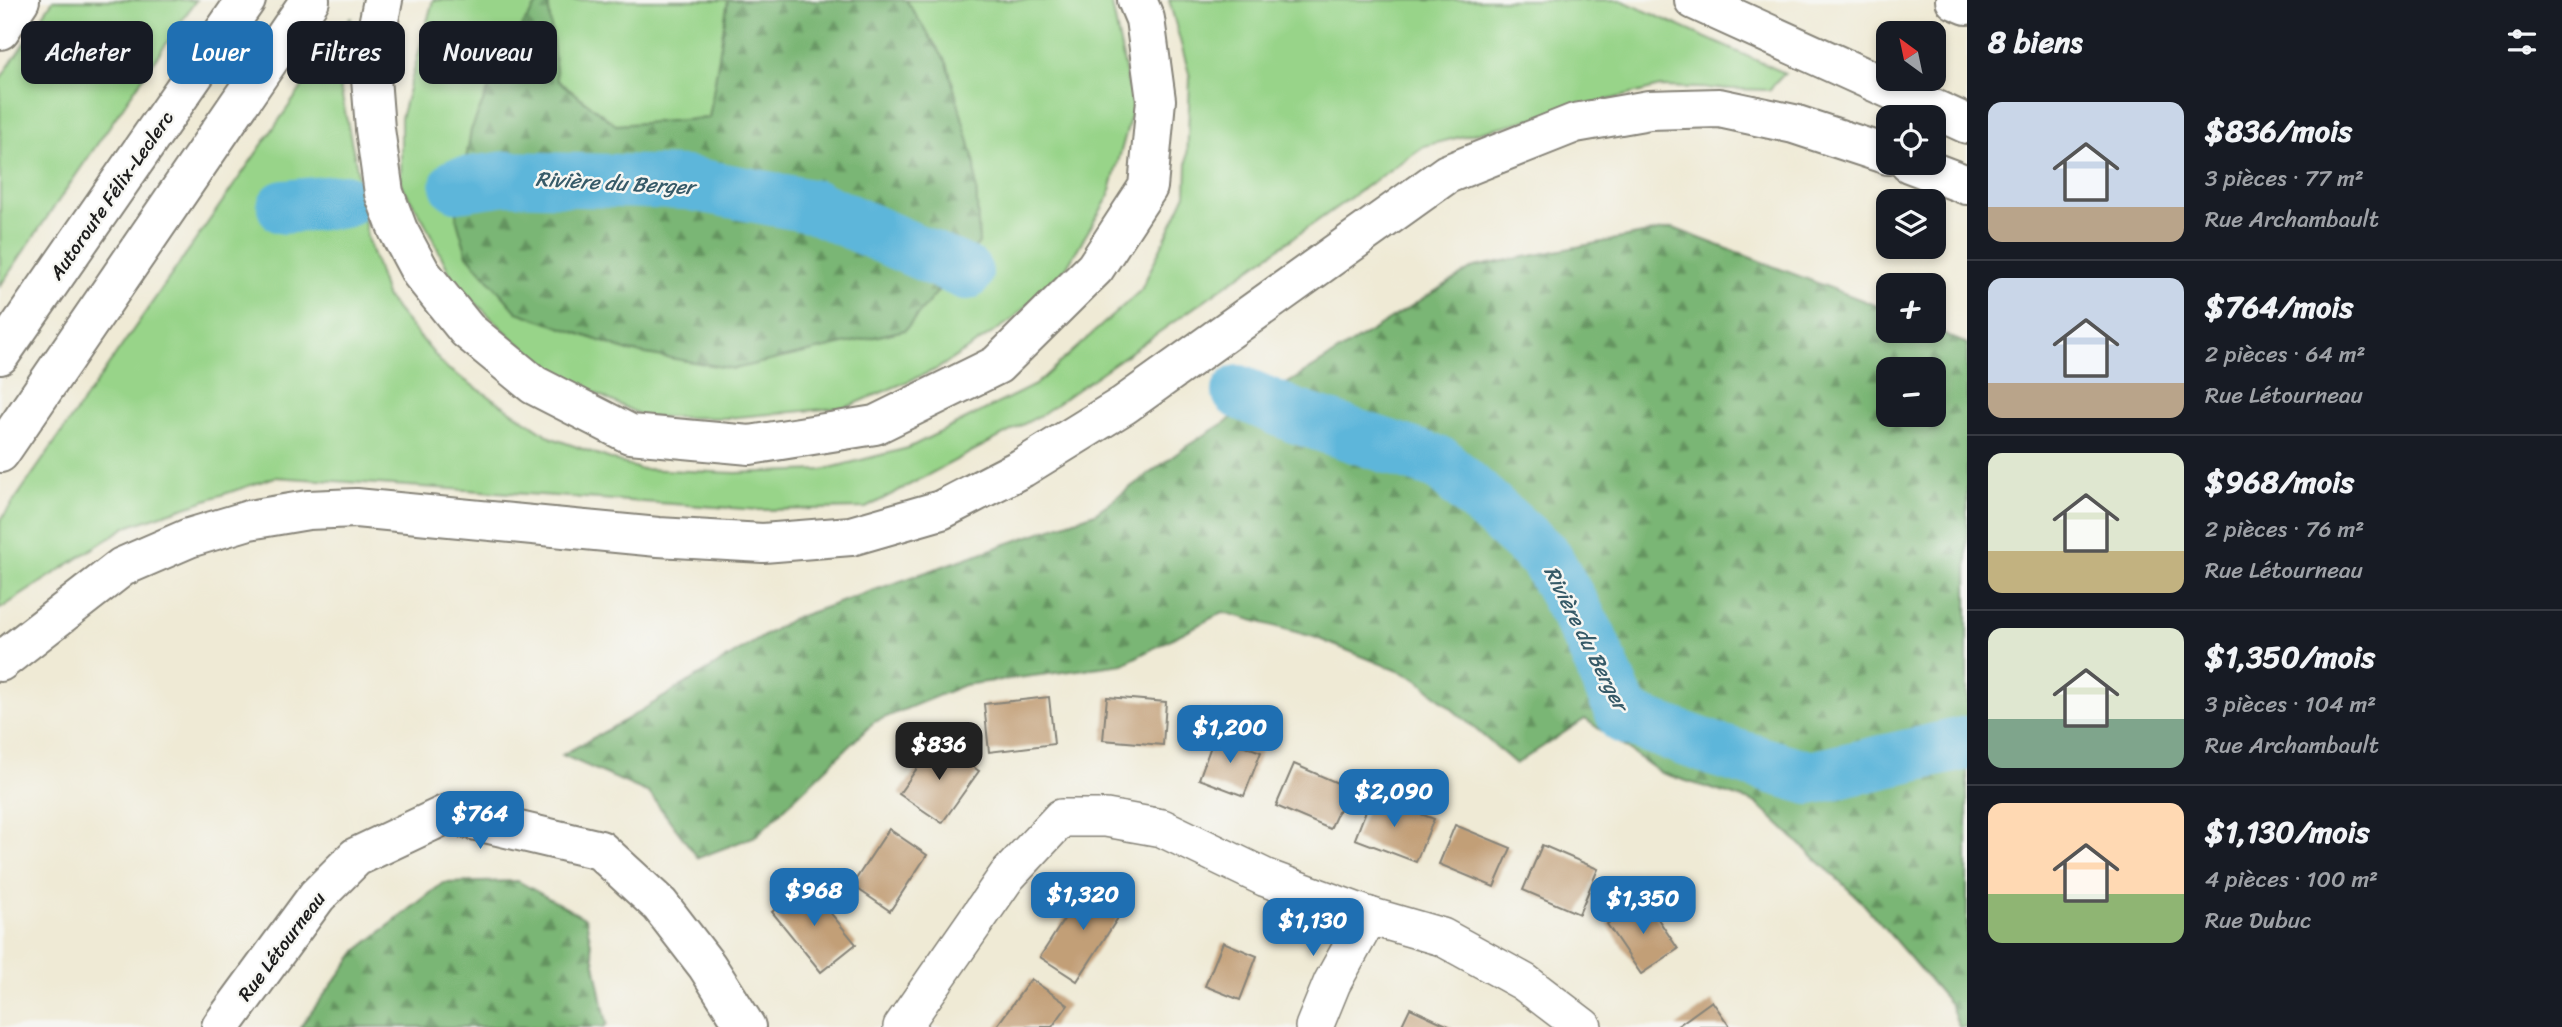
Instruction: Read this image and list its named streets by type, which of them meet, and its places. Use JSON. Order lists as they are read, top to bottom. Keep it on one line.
{"streets":{"main road":["Autoroute Félix-Leclerc","Rue Létourneau"]},"water":["Rivière du Berger"],"north":"top left","page":{"heading":"8 biens","map_buttons":["+","−"],"chip":["Acheter","Louer","Filtres","Nouveau"],"list":[{"name":"$836/mois","note":"3 pièces · 77 m² · Rue Archambault"},{"name":"$764/mois","note":"2 pièces · 64 m² · Rue Létourneau"},{"name":"$968/mois","note":"2 pièces · 76 m² · Rue Létourneau"},{"name":"$1,350/mois","note":"3 pièces · 104 m² · Rue Archambault"},{"name":"$1,130/mois","note":"4 pièces · 100 m² · Rue Dubuc"}],"price":["$1,200","$836","$2,090","$764","$968","$1,320","$1,350","$1,130"]}}
